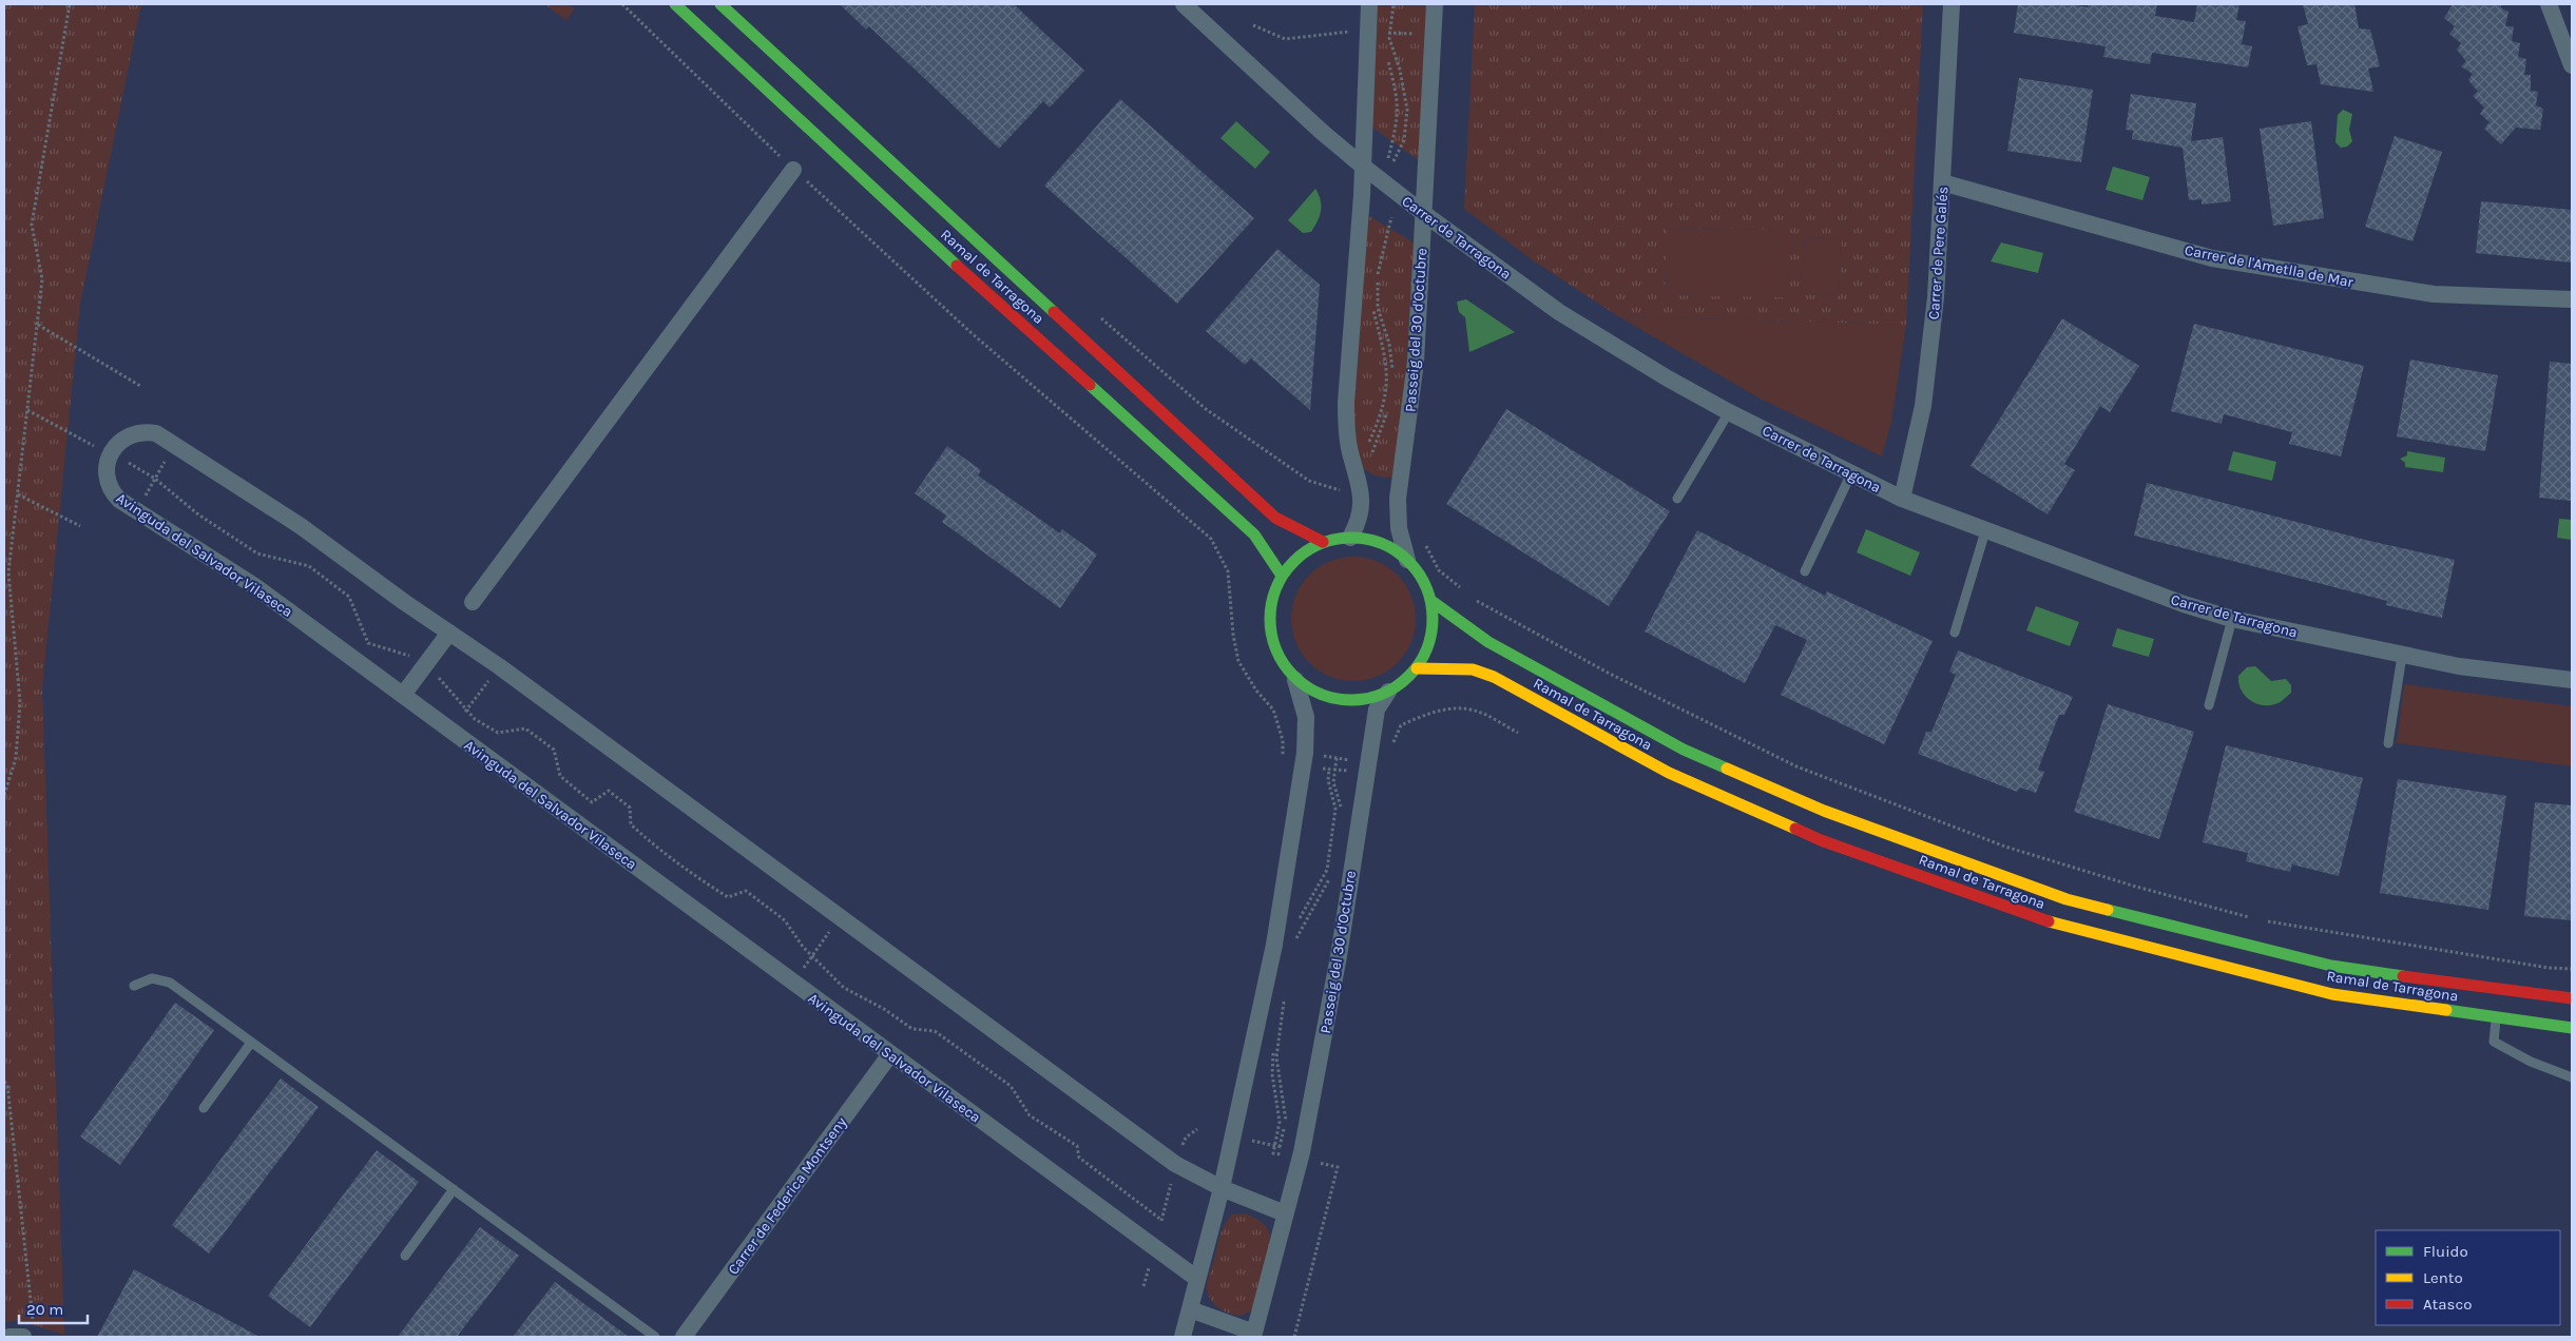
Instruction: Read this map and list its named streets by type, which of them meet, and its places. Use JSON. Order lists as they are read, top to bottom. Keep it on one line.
{"streets":{"main road":["Ramal de Tarragona"],"street":["Carrer de Tarragona","Carrer de Pere Galés","Carrer de l'Ametlla de Mar","Passeig del 30 d'Octubre","Avinguda del Salvador Vilaseca","Carrer de Federica Montseny"]},"crossings":[["Carrer de Tarragona","Carrer de Pere Galés"],["Carrer de Tarragona","Passeig del 30 d'Octubre"],["Carrer de Pere Galés","Carrer de l'Ametlla de Mar"],["Ramal de Tarragona","Passeig del 30 d'Octubre"],["Avinguda del Salvador Vilaseca","Carrer de Federica Montseny"]],"legend":["Fluido","Lento","Atasco"],"scale_bar":"20 m"}
